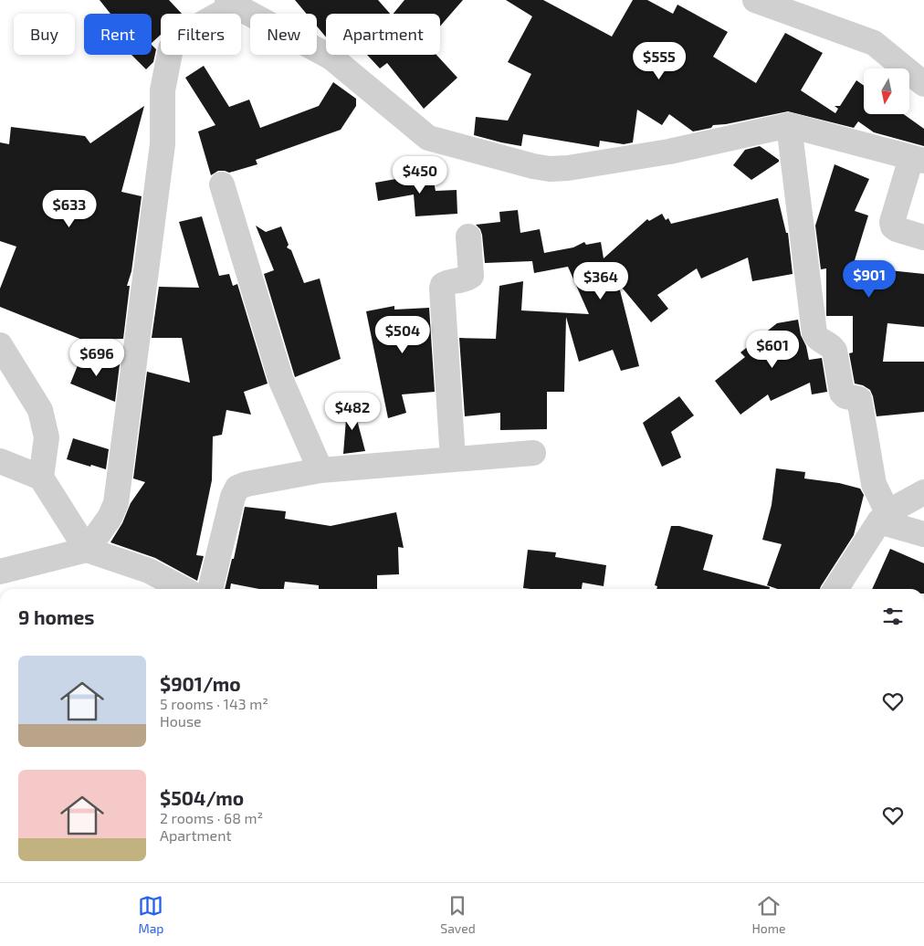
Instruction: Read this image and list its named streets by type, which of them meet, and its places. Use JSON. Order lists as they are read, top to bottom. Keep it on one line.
{"north":"bottom","page":{"chip":["Buy","Rent","Filters","New","Apartment"],"price":["$555","$450","$633","$901","$364","$504","$601","$696","$482"],"heading":"9 homes","list":[{"name":"$901/mo","note":"5 rooms · 143 m² · House"},{"name":"$504/mo","note":"2 rooms · 68 m² · Apartment"}],"tabs":["Map","Saved","Home"]}}
